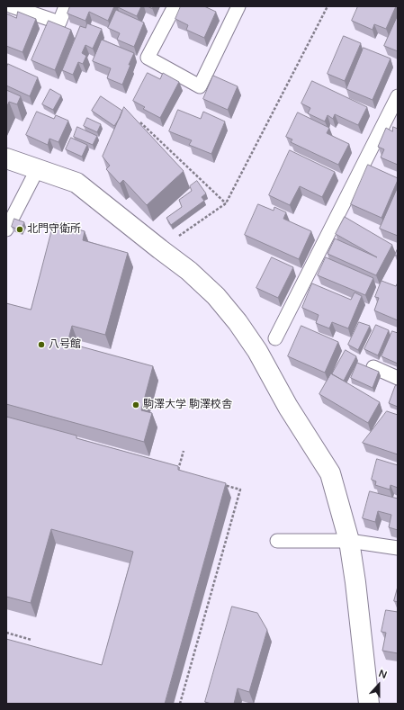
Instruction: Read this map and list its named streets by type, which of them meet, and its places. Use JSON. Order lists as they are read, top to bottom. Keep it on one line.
{"places":["北門守衛所","八号館","駒澤大学 駒澤校舎"],"north":"top"}
